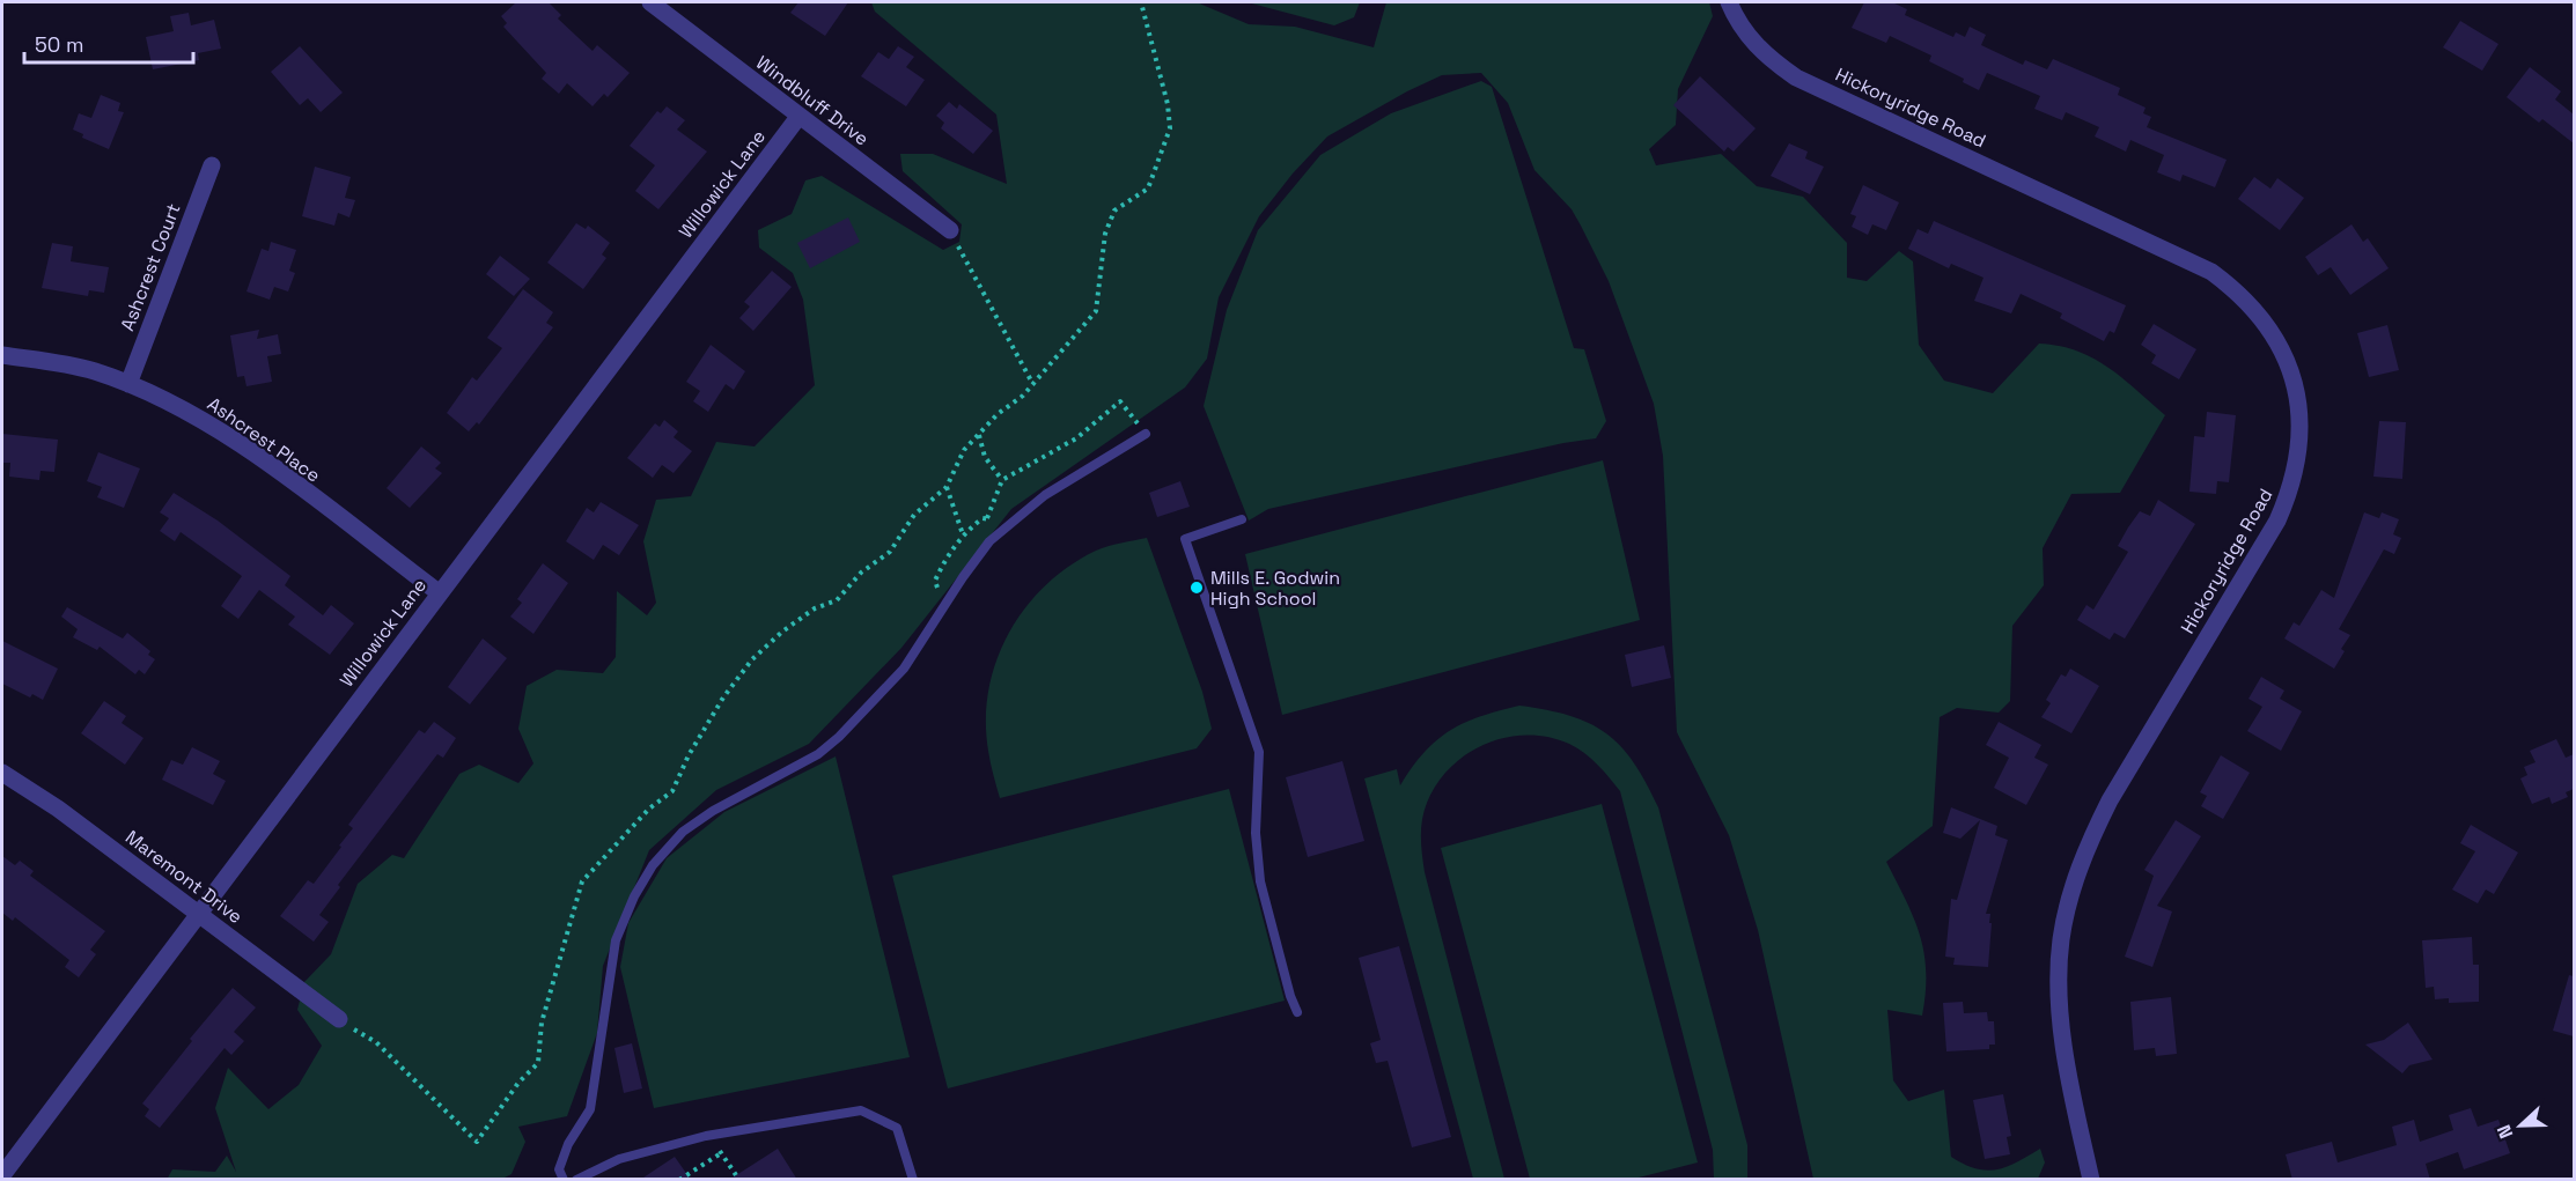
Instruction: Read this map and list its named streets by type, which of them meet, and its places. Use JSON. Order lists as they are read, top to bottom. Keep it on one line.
{"streets":{"street":["Windbluff Drive","Hickoryridge Road","Willowick Lane","Ashcrest Court","Ashcrest Place","Maremont Drive"]},"crossings":[["Windbluff Drive","Willowick Lane"],["Willowick Lane","Ashcrest Place"],["Willowick Lane","Maremont Drive"],["Ashcrest Court","Ashcrest Place"]],"places":["Mills E. Godwin High School"],"scale_bar":"50 m","north":"left"}
